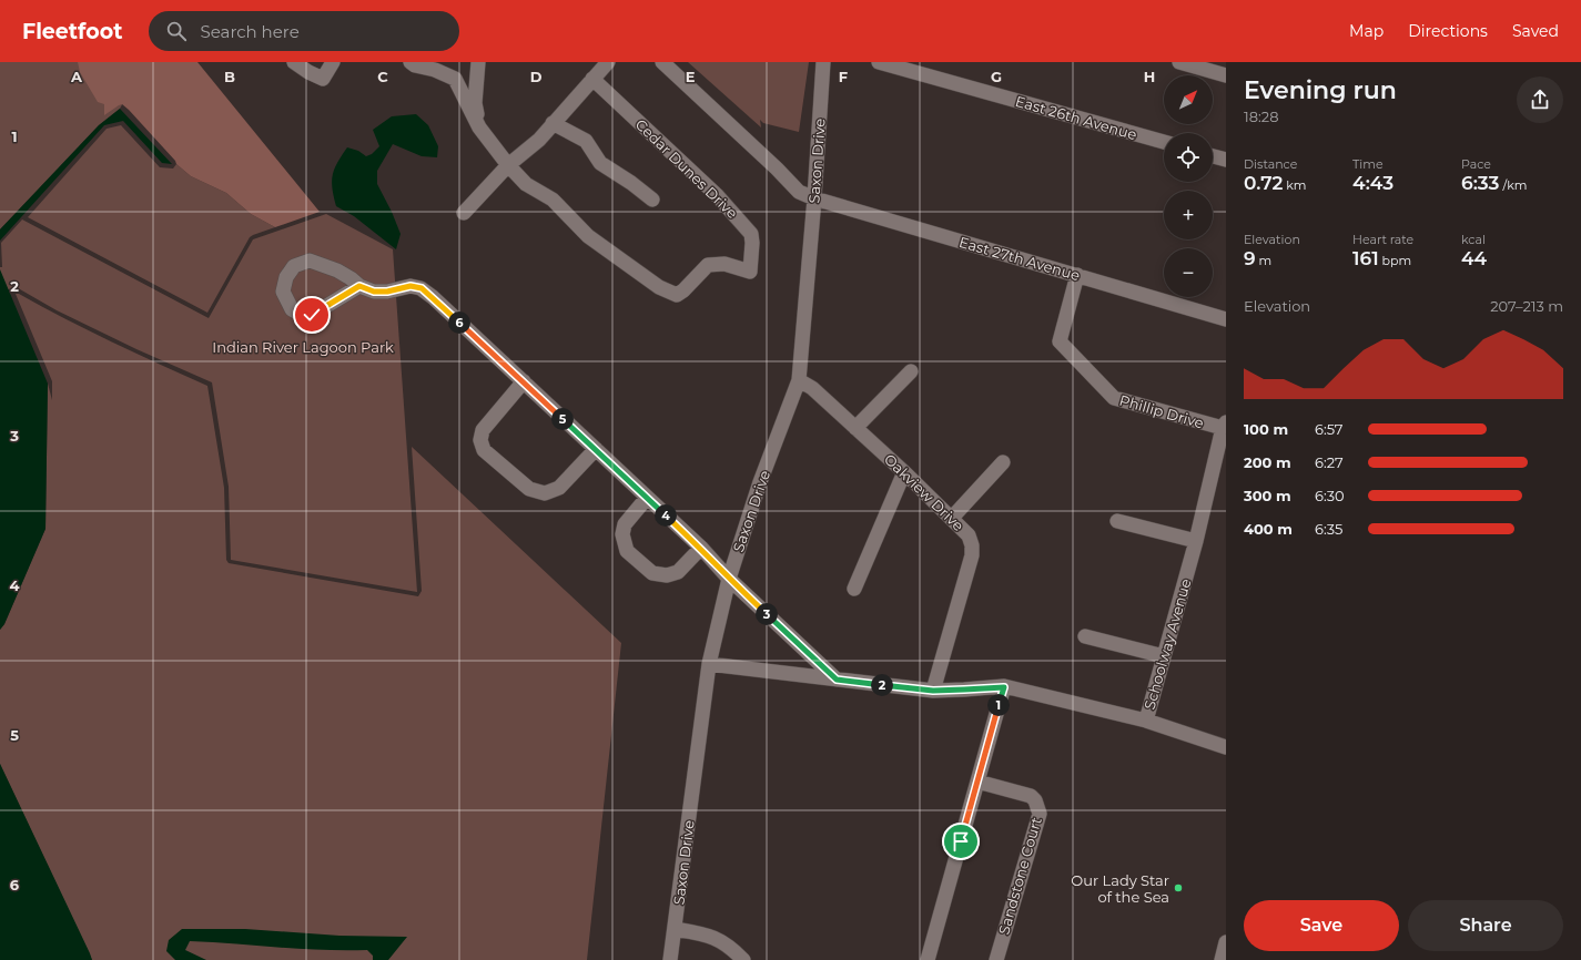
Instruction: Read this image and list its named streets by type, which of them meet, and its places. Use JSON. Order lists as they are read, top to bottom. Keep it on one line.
{"streets":{"street":["East 26th Avenue","Saxon Drive","Cedar Dunes Drive","East 27th Avenue","Phillip Drive","Oakview Drive","Schoolway Avenue","Sandstone Court"]},"crossings":[["Saxon Drive","East 27th Avenue"],["Saxon Drive","Oakview Drive"],["Saxon Drive","Schoolway Avenue"],["East 27th Avenue","Phillip Drive"],["Phillip Drive","Schoolway Avenue"],["Oakview Drive","Schoolway Avenue"]],"parks":["Indian River Lagoon Park"],"places":["Our Lady Star of the Sea"],"north":"top right","page":{"header":"Fleetfoot","search":"Search here","nav":["Map","Directions","Saved"],"heading":["Evening run","18:28"],"map_buttons":["+","−"],"stats":[["Distance","0.72 km"],["Time","4:43"],["Pace","6:33 /km"],["Elevation","9 m"],["Heart rate","161 bpm"],["kcal","44"]],"chart":["Elevation","207–213 m"],"pins":["6","5","4","3","2","1"],"list":[{"name":"100 m","note":"6:57"},{"name":"200 m","note":"6:27"},{"name":"300 m","note":"6:30"},{"name":"400 m","note":"6:35"}],"buttons":["Save","Share"]},"grid":{"columns":["A","B","C","D","E","F","G","H"],"rows":["1","2","3","4","5","6"]}}
